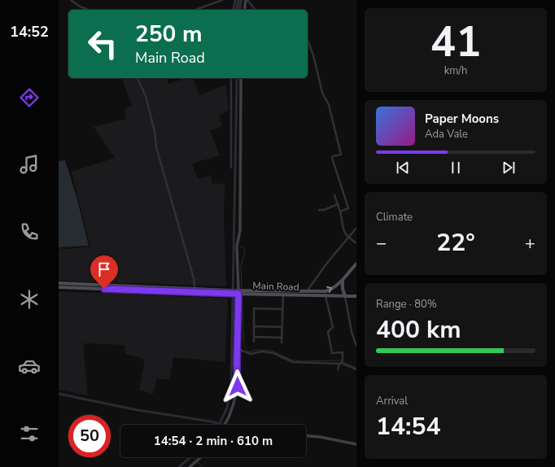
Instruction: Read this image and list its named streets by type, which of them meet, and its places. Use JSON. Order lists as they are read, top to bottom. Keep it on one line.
{"streets":{"main road":["Main Road"]},"page":{"tabs":"14:52","tile":[["41","km/h"],"Climate",["Range · 80%","400 km"],["Arrival","14:54"]],"turn":["250 m","Main Road"],"song":["Paper Moons","Ada Vale"],"heat":["−","22°","+"],"limit":"50","trip":"14:54 · 2 min · 610 m"}}
